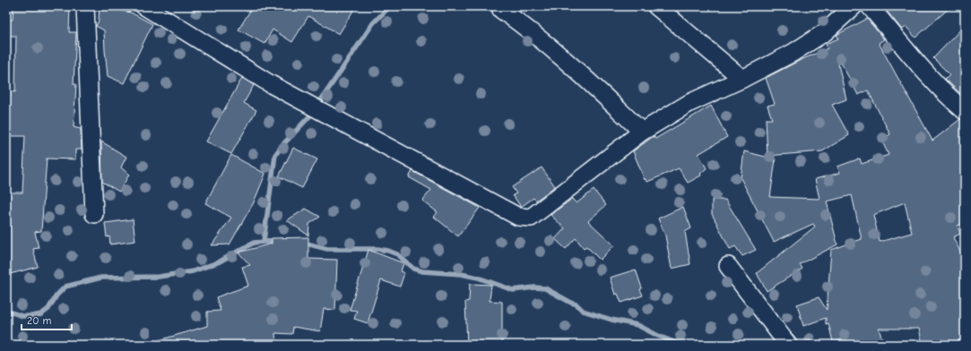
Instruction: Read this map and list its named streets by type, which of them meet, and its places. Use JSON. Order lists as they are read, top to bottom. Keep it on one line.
{"scale_bar":"20 m"}
